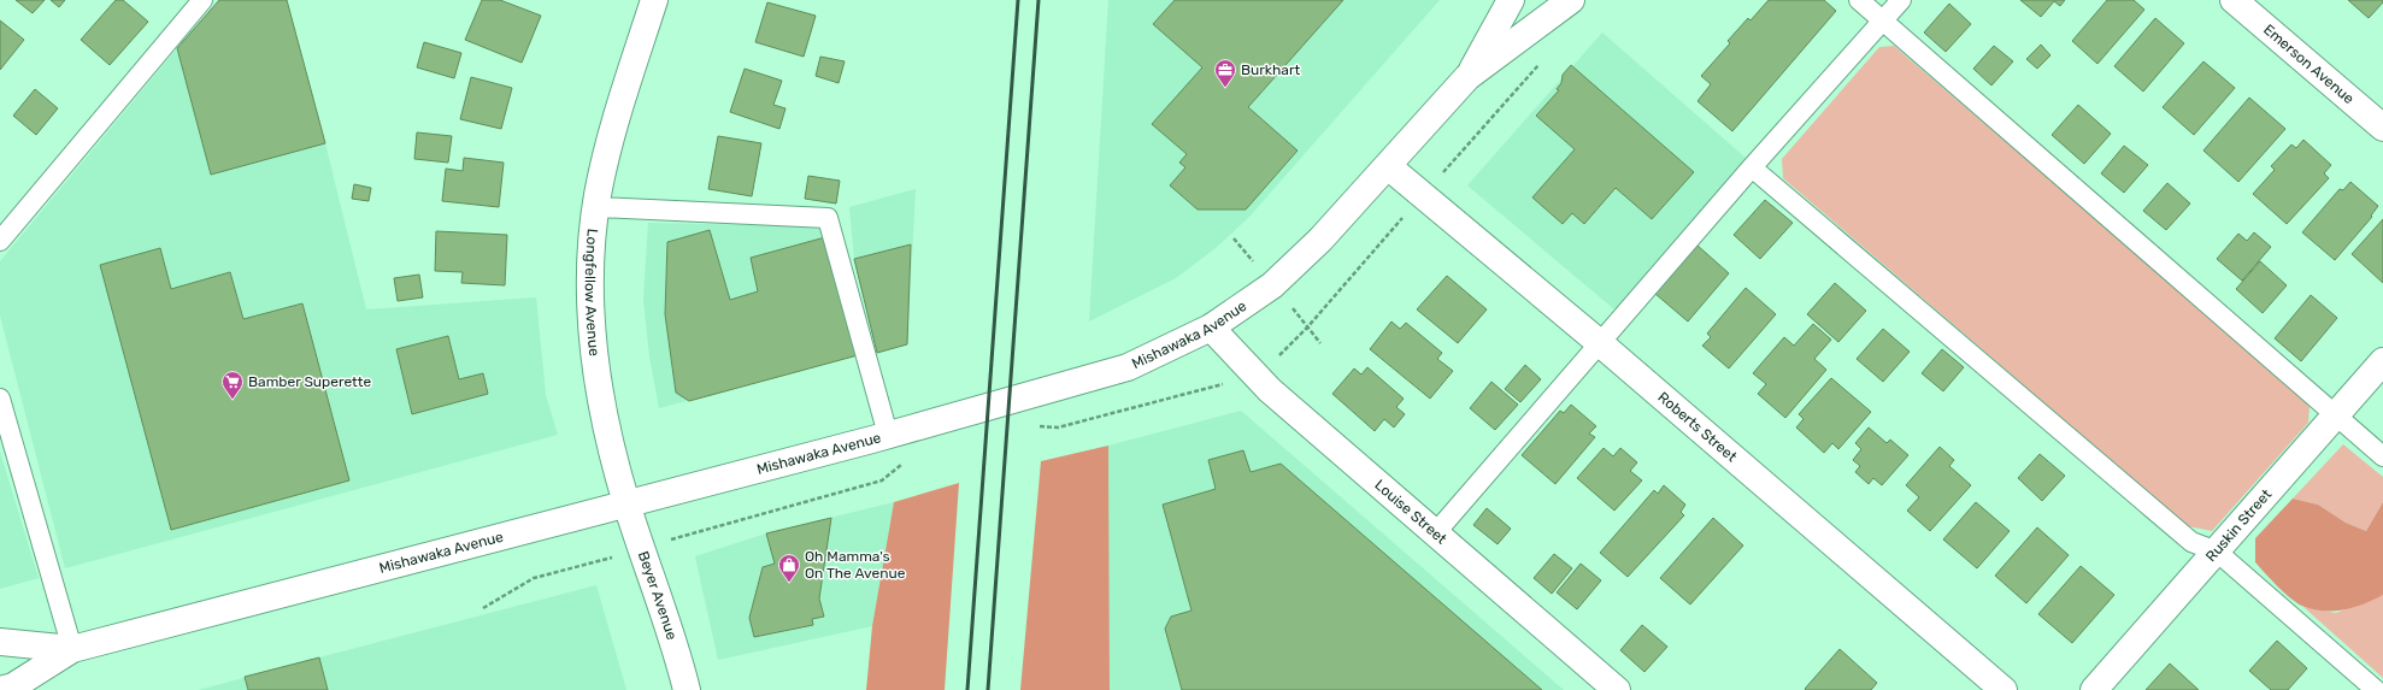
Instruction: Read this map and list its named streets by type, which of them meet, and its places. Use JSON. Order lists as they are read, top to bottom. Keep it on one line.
{"streets":{"street":["Emerson Avenue","Longfellow Avenue","Mishawaka Avenue","Roberts Street","Louise Street","Ruskin Street","Beyer Avenue"]},"crossings":[["Longfellow Avenue","Mishawaka Avenue"],["Longfellow Avenue","Beyer Avenue"],["Mishawaka Avenue","Roberts Street"],["Mishawaka Avenue","Louise Street"],["Mishawaka Avenue","Beyer Avenue"]],"places":{"office":["Burkhart"],"supermarket":["Bamber Superette"],"shop":["Oh Mamma's On The Avenue"]}}
